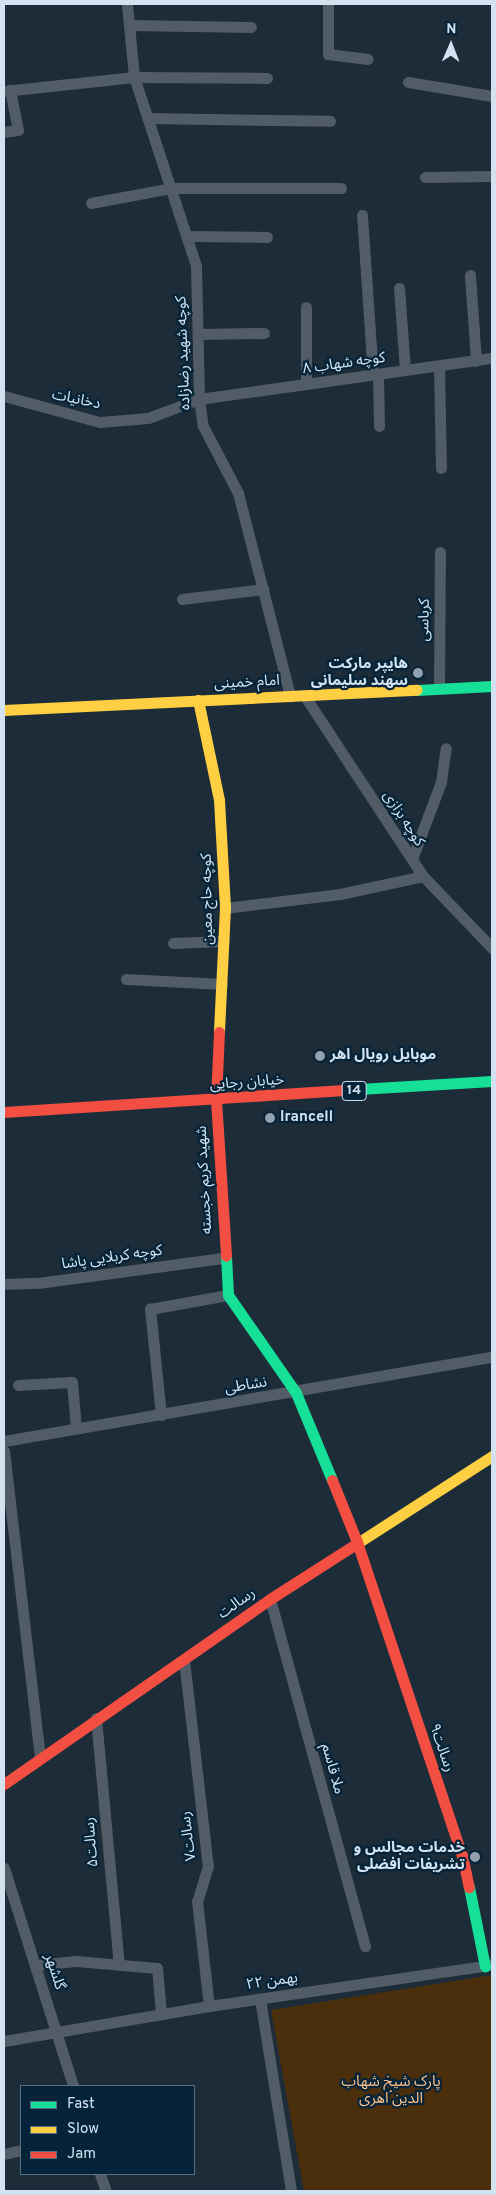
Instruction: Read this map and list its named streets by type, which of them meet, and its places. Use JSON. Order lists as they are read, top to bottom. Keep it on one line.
{"streets":{"main road":["امام خمینی","کوچه حاج معین","خیابان رجایی","14","شهید کریم خجسته","رسالت","رسالت۹"],"street":["کوچه شهید رضازاده","کوچه شهاب ۸","دخانیات","کرباسی","کوچه بزازی","کوچه کربلایی پاشا","نشاطی","ملا قاسم","رسالت۷","رسالت۵","گلشهر","۲۲ بهمن"]},"crossings":[["کوچه شهید رضازاده","کوچه شهاب ۸"],["کوچه شهید رضازاده","دخانیات"],["کوچه شهید رضازاده","امام خمینی"],["کوچه شهاب ۸","دخانیات"],["کرباسی","امام خمینی"],["امام خمینی","کوچه بزازی"],["امام خمینی","کوچه حاج معین"],["کوچه حاج معین","خیابان رجایی"],["کوچه حاج معین","شهید کریم خجسته"],["خیابان رجایی","شهید کریم خجسته"],["شهید کریم خجسته","کوچه کربلایی پاشا"],["شهید کریم خجسته","رسالت۹"],["نشاطی","رسالت۹"],["رسالت","رسالت۹"],["رسالت","ملا قاسم"],["رسالت","رسالت۷"],["رسالت","رسالت۵"],["رسالت۹","۲۲ بهمن"],["رسالت۷","۲۲ بهمن"],["گلشهر","۲۲ بهمن"]],"parks":["پارک شیخ شهاب الدین اهری"],"places":["هایپر مارکت سهند سلیمانی","موبایل رویال اهر","Irancell","خدمات مجالس و تشریفات افضلی"],"legend":["Fast","Slow","Jam"],"north":"top"}
